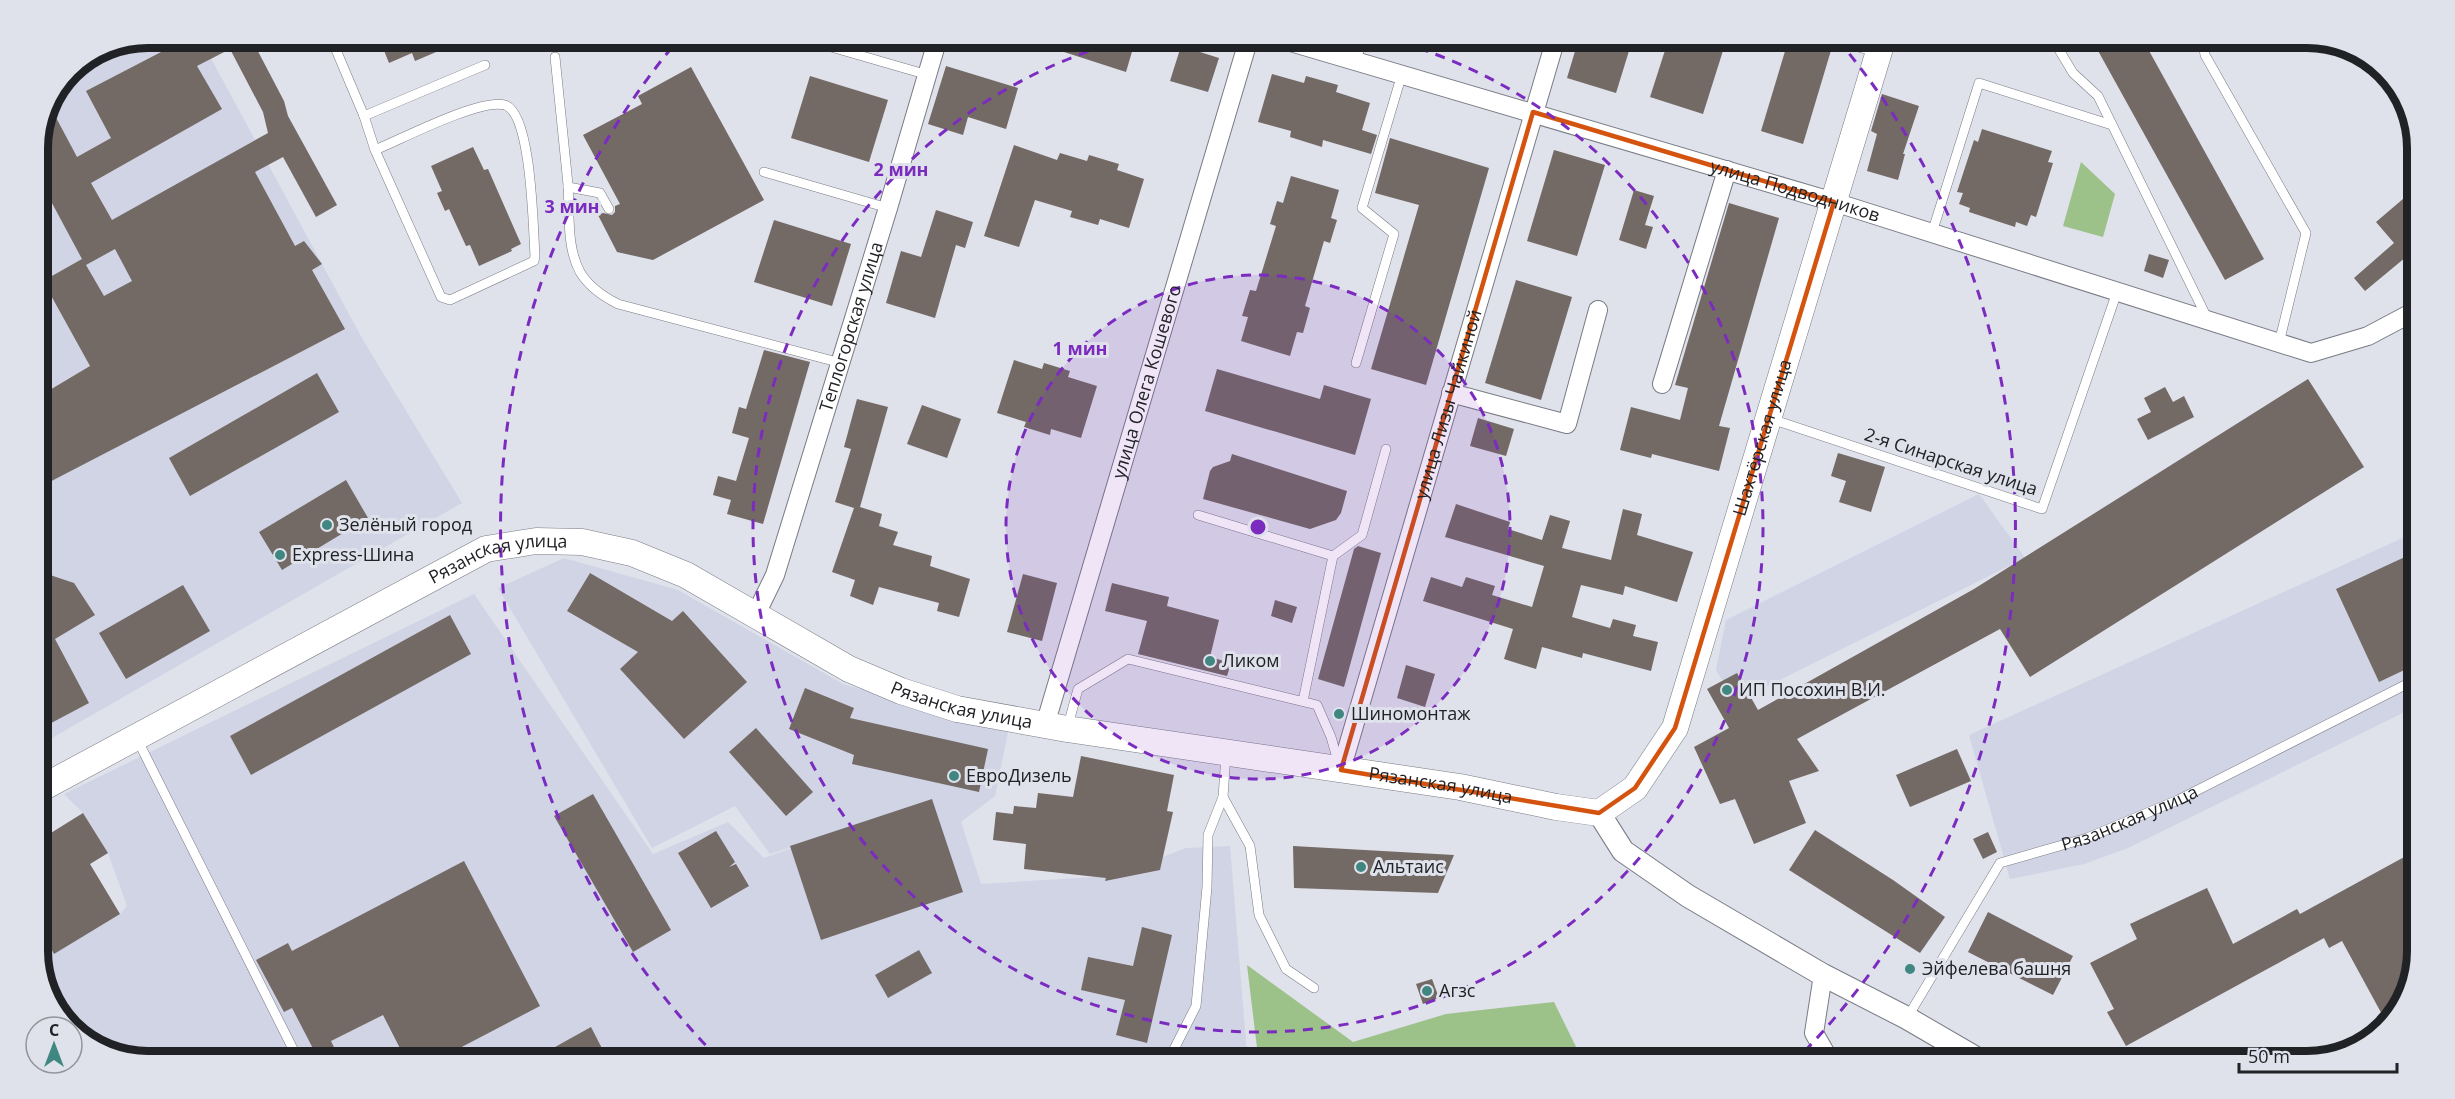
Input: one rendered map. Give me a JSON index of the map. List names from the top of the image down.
{
  "streets": {
    "main road": ["Шахтёрская улица", "Рязанская улица"],
    "street": [
      "улица Подводников",
      "Теплогорская улица",
      "улица Олега Кошевого",
      "улица Лизы Чайкиной"
    ],
    "lane": ["2-я Синарская улица"]
  },
  "crossings": [
    ["улица Подводников", "улица Лизы Чайкиной"],
    ["улица Подводников", "Шахтёрская улица"],
    ["улица Подводников", "2-я Синарская улица"],
    ["Теплогорская улица", "Рязанская улица"],
    ["улица Олега Кошевого", "Рязанская улица"],
    ["улица Лизы Чайкиной", "Рязанская улица"],
    ["Шахтёрская улица", "2-я Синарская улица"],
    ["Шахтёрская улица", "Рязанская улица"]
  ],
  "places": [
    "Зелёный город",
    "Express-Шина",
    "Ликом",
    "ИП Посохин В.И.",
    "Шиномонтаж",
    "ЕвроДизель",
    "Альтаис",
    "Эйфелева башня",
    "Агзс"
  ],
  "scale_bar": "50 m",
  "north": "top",
  "rings": ["2 мин", "3 мин", "1 мин"]
}
